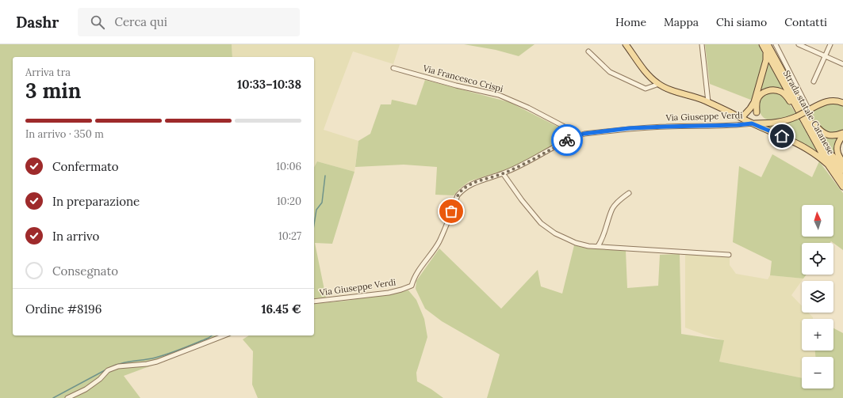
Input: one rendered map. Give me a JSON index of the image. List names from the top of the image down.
{
  "streets": {
    "main road": ["Strada statale Catanese"],
    "street": ["Via Francesco Crispi", "Via Giuseppe Verdi"]
  },
  "crossings": [
    ["Via Francesco Crispi", "Via Giuseppe Verdi"]
  ],
  "north": "top",
  "page": {
    "header": "Dashr",
    "search": "Cerca qui",
    "nav": [
      "Home",
      "Mappa",
      "Chi siamo",
      "Contatti"
    ],
    "heading": ["3 min", "Arriva tra", "10:33–10:38"],
    "panel": ["Ordine #8196", "16.45 €"],
    "bar": "In arrivo · 350 m",
    "list": [
      ["Confermato", "10:06"],
      ["In preparazione", "10:20"],
      ["In arrivo", "10:27"],
      "Consegnato"
    ],
    "map_buttons": ["+", "−"]
  }
}
